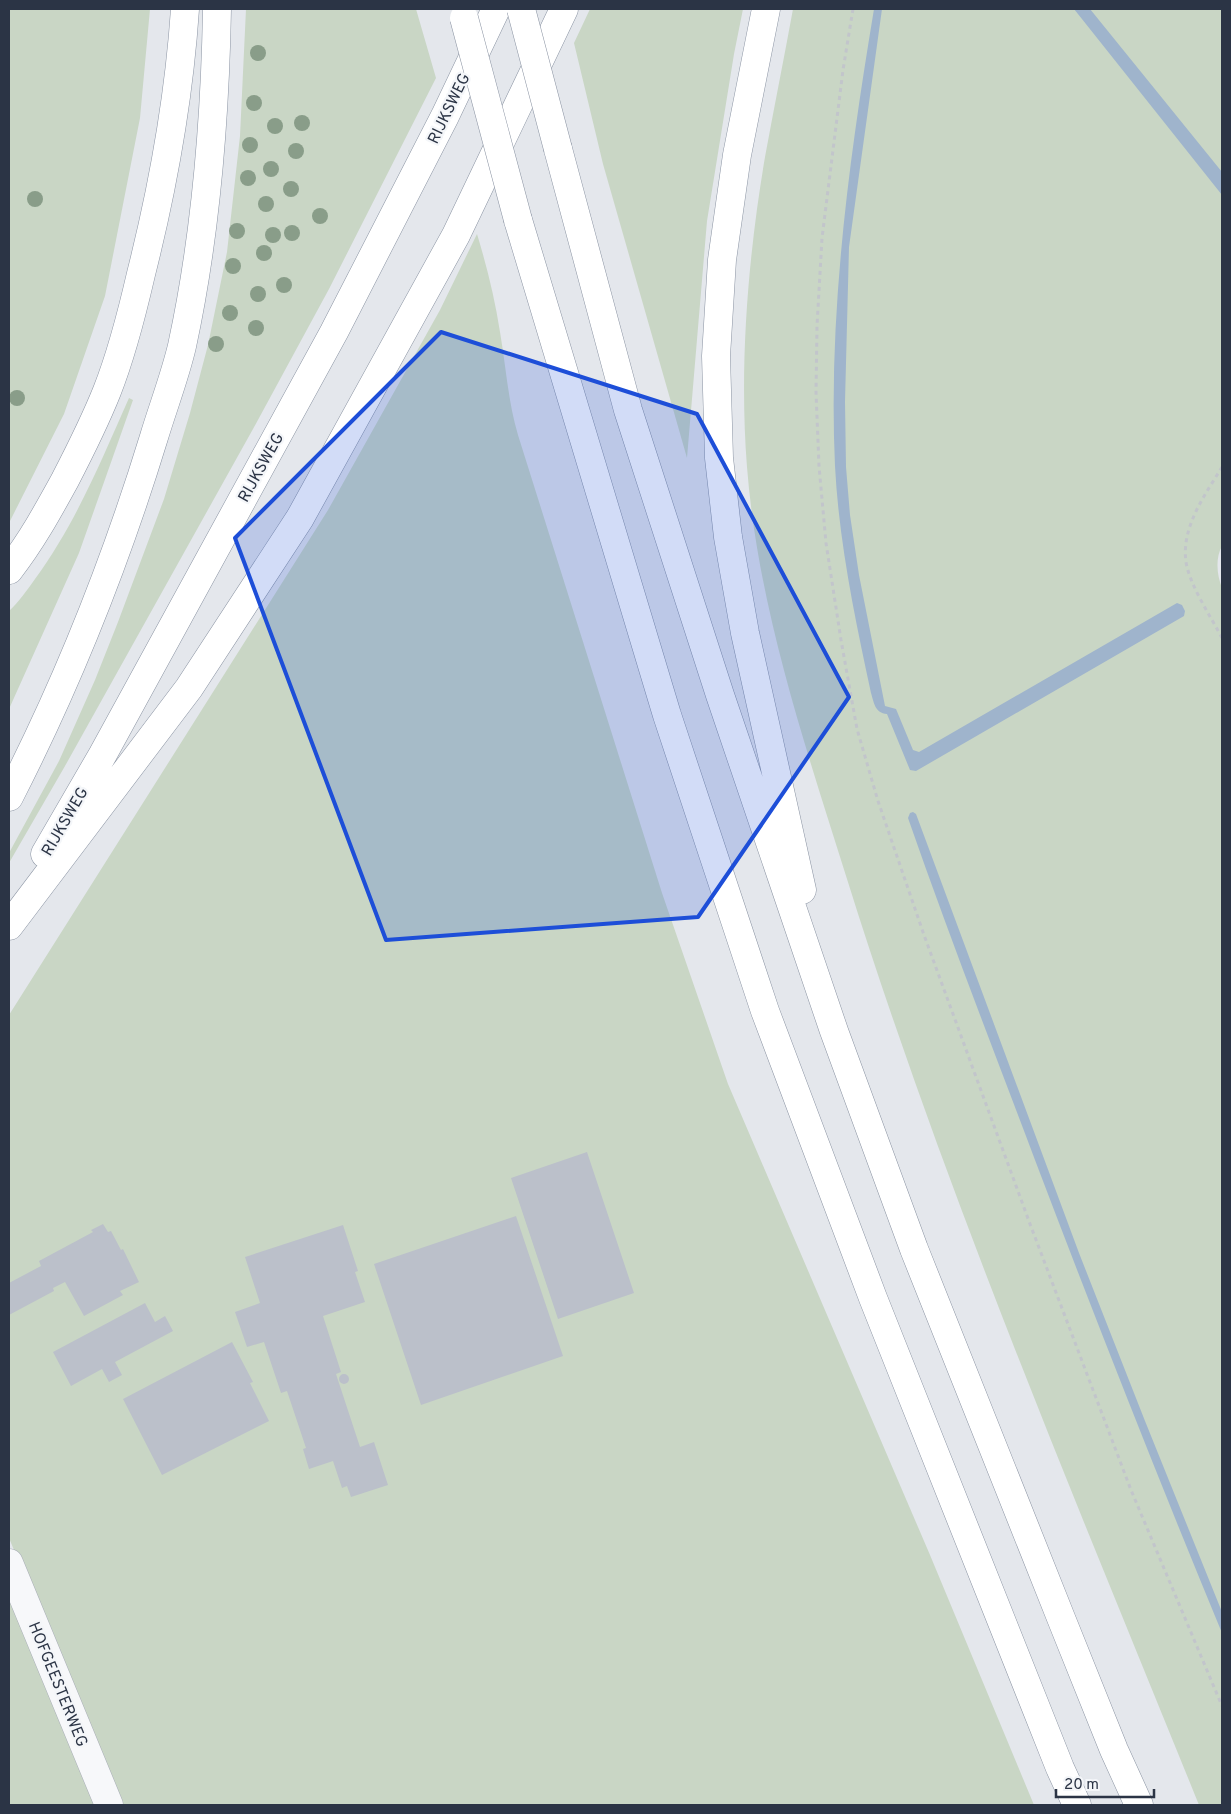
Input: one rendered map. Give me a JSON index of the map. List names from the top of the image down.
{
  "streets": {
    "highway": ["RIJKSWEG"],
    "street": ["HOFGEESTERWEG"]
  },
  "scale_bar": "20 m"
}
